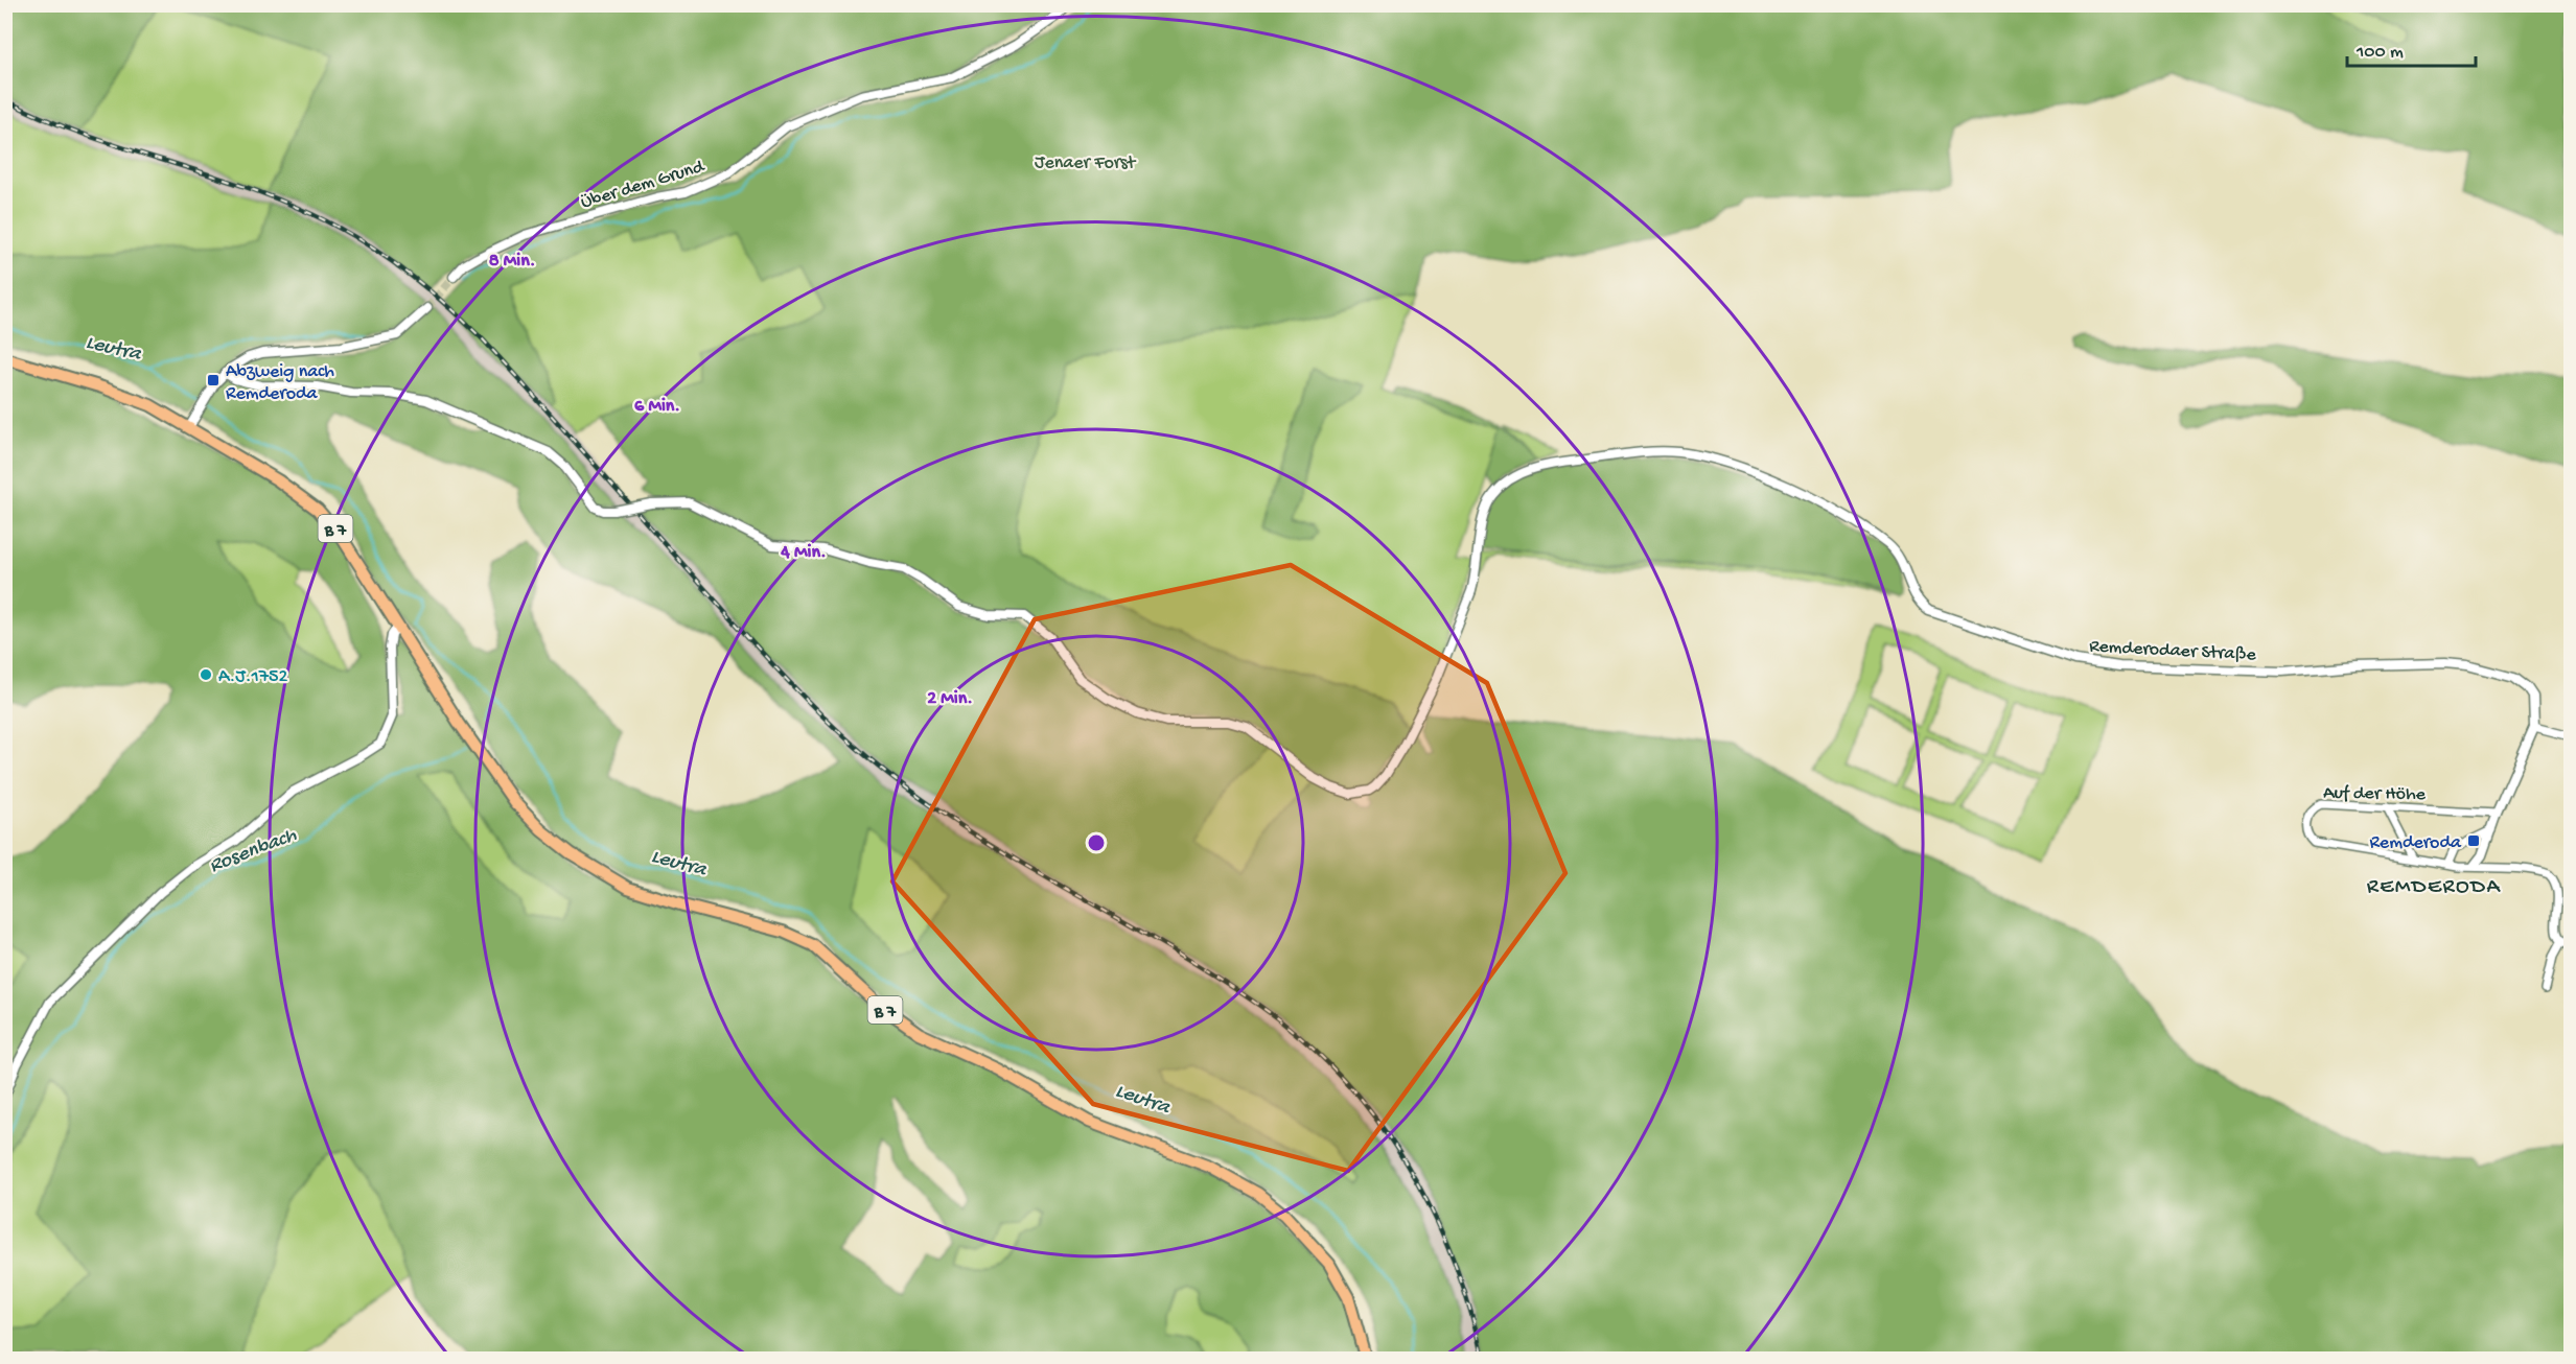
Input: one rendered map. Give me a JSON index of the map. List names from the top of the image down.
{
  "streets": {
    "main road": ["B 7"],
    "street": ["Über dem Grund", "Remderodaer Straße", "Auf der Höhe"]
  },
  "districts": ["REMDERODA"],
  "water": ["Leutra", "Rosenbach"],
  "parks": ["Jenaer Forst"],
  "places": {
    "transit": ["Abzweig nach Remderoda", "Remderoda"],
    "other": ["A.J.1752"]
  },
  "scale_bar": "100 m",
  "rings": [
    "8 Min.",
    "6 Min.",
    "4 Min.",
    "2 Min."
  ]
}
